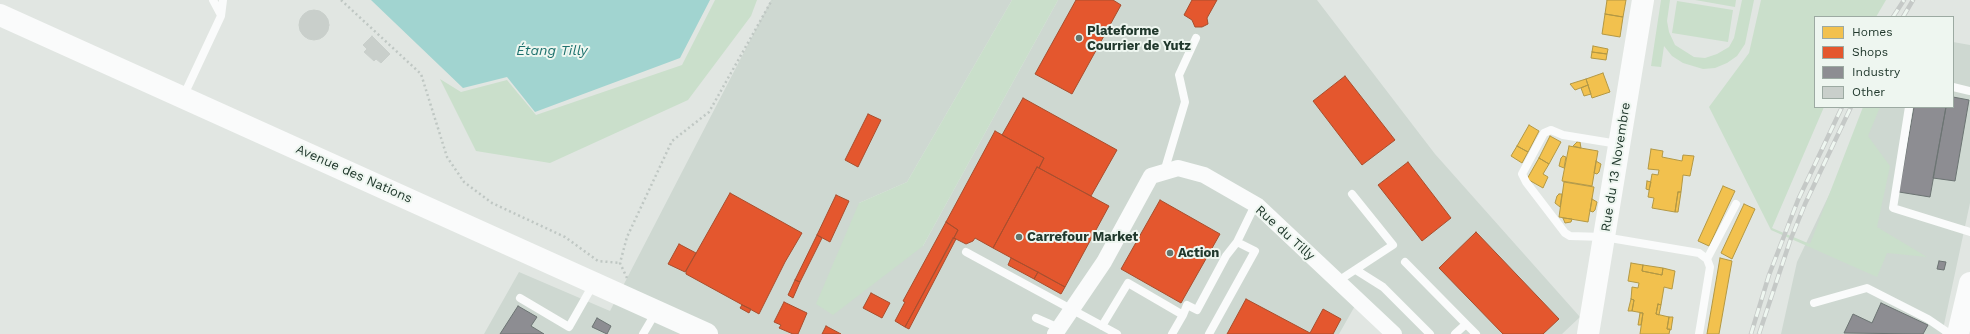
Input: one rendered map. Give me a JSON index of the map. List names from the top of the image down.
{
  "streets": {
    "main road": ["Rue du 13 Novembre", "Avenue des Nations"],
    "street": ["Rue du Tilly"]
  },
  "water": ["Étang Tilly"],
  "places": ["Plateforme Courrier de Yutz", "Carrefour Market", "Action"],
  "legend": [
    "Homes",
    "Shops",
    "Industry",
    "Other"
  ]
}
